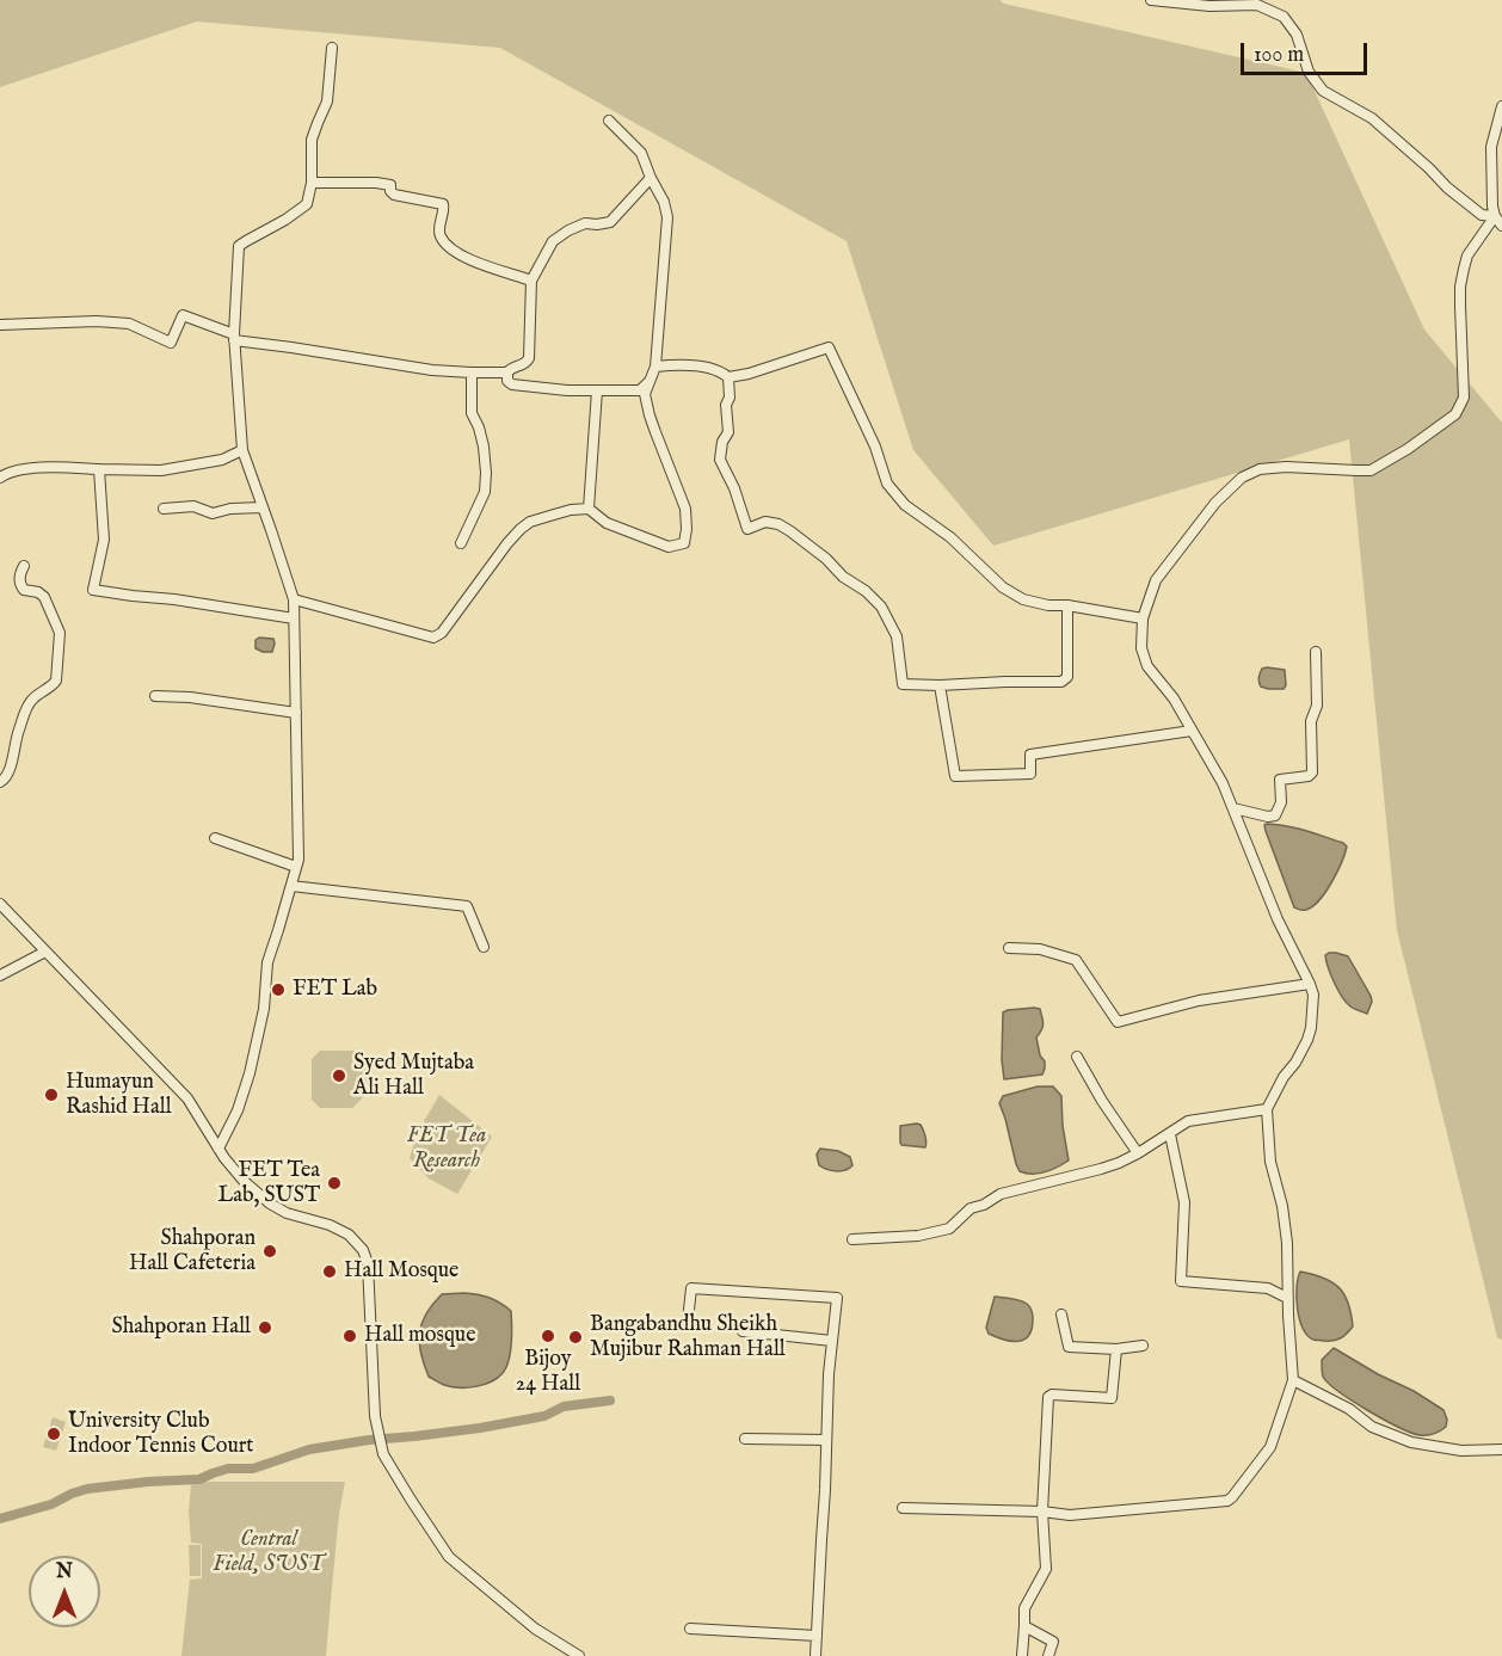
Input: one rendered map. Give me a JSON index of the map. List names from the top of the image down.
{
  "parks": ["FET Tea Research", "Central Field, SUST"],
  "places": [
    "FET Lab",
    "Syed Mujtaba Ali Hall",
    "Humayun Rashid Hall",
    "FET Tea Lab, SUST",
    "Shahporan Hall Cafeteria",
    "Hall Mosque",
    "Shahporan Hall",
    "Hall mosque",
    "Bijoy 24 Hall",
    "Bangabandhu Sheikh Mujibur Rahman Hall",
    "University Club Indoor Tennis Court"
  ],
  "scale_bar": "100 m",
  "north": "top"
}
